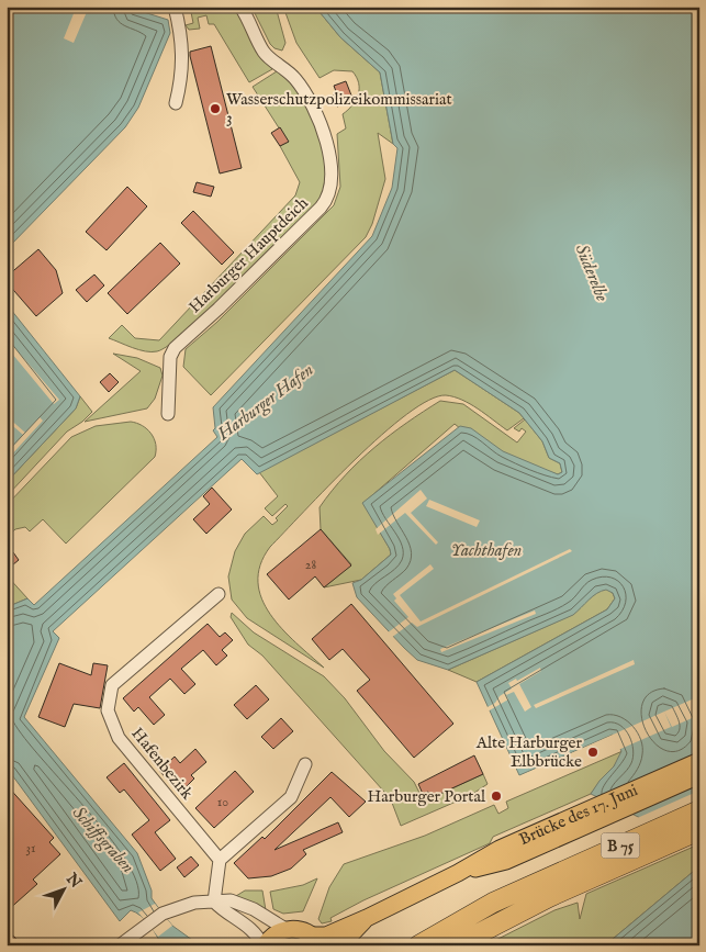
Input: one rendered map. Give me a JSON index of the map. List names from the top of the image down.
{
  "streets": {
    "highway": ["B 75"],
    "main road": ["Brücke des 17. Juni"],
    "street": ["Harburger Hauptdeich", "Hafenbezirk"]
  },
  "water": [
    "Süderelbe",
    "Harburger Hafen",
    "Yachthafen",
    "Schiffsgraben"
  ],
  "places": ["Wasserschutzpolizeikommissariat 3", "Alte Harburger Elbbrücke", "Harburger Portal"],
  "house_numbers": ["28", "10", "31"],
  "north": "top right"
}
